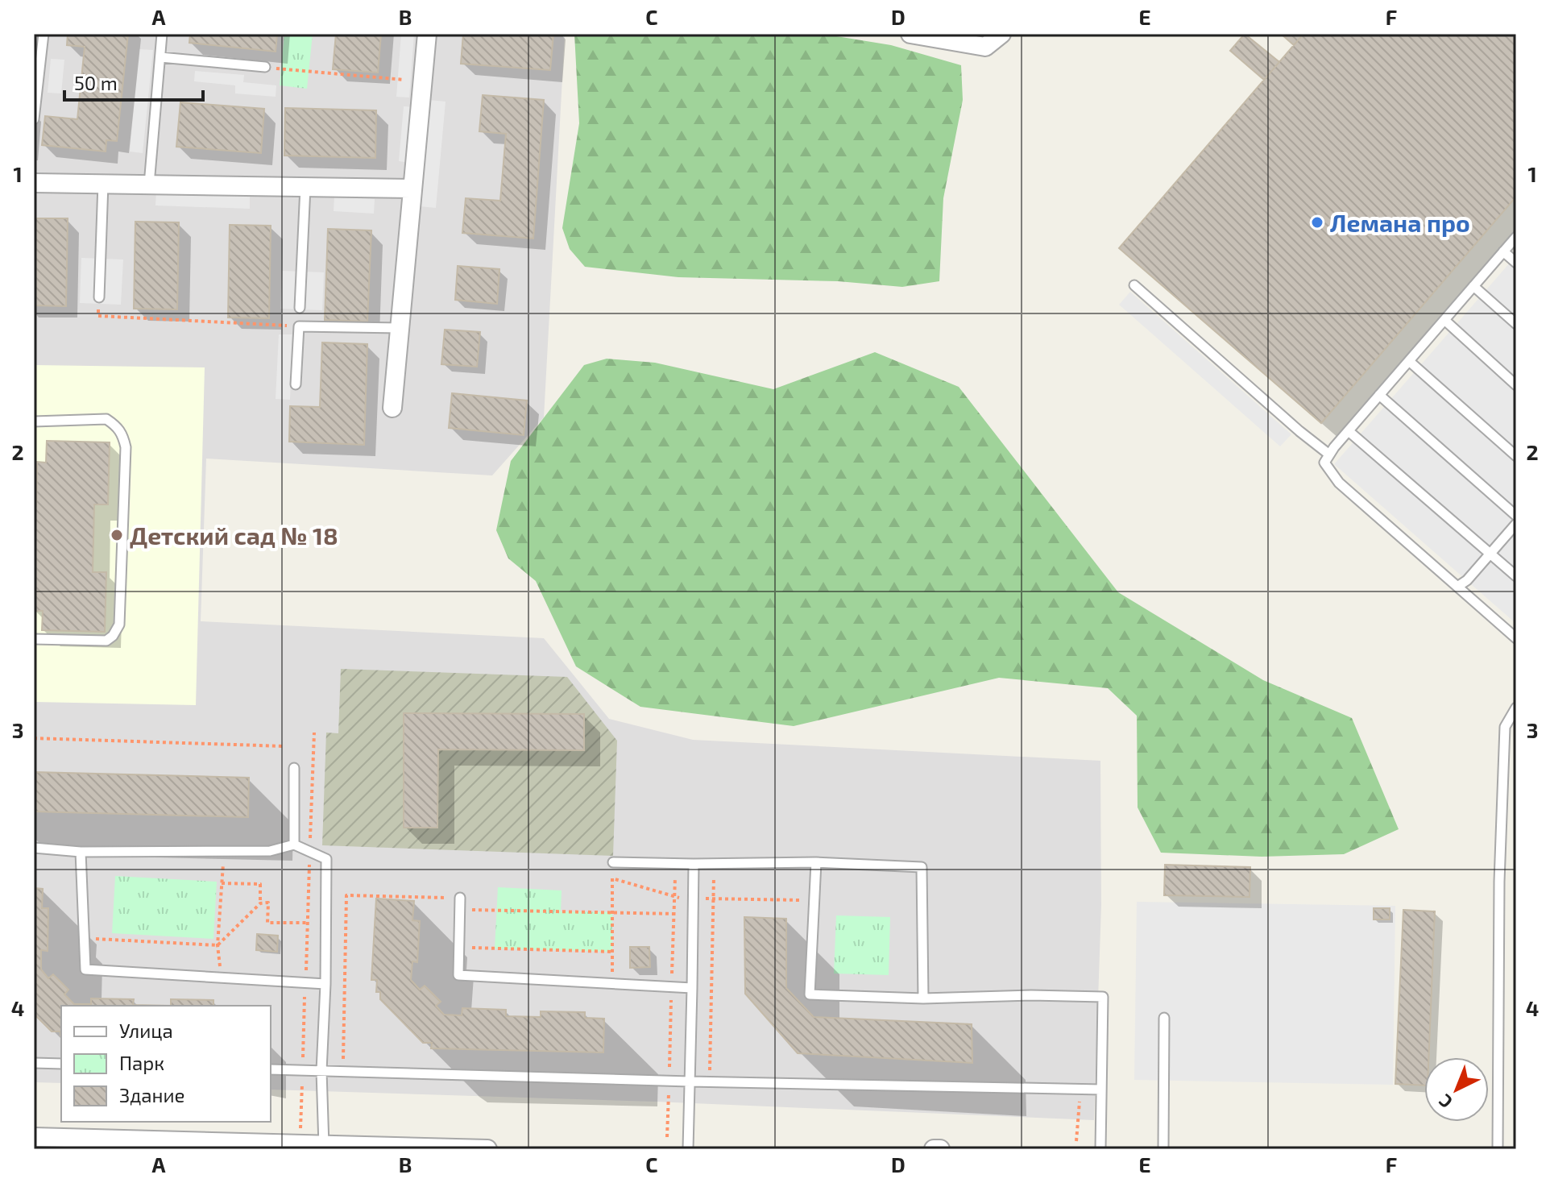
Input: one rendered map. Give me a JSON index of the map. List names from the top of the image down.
{
  "places": ["Лемана про", "Детский сад № 18"],
  "legend": ["Улица", "Парк", "Здание"],
  "scale_bar": "50 m",
  "north": "bottom left",
  "grid": {
    "columns": [
      "A",
      "B",
      "C",
      "D",
      "E",
      "F"
    ],
    "rows": [
      "1",
      "2",
      "3",
      "4"
    ]
  }
}
